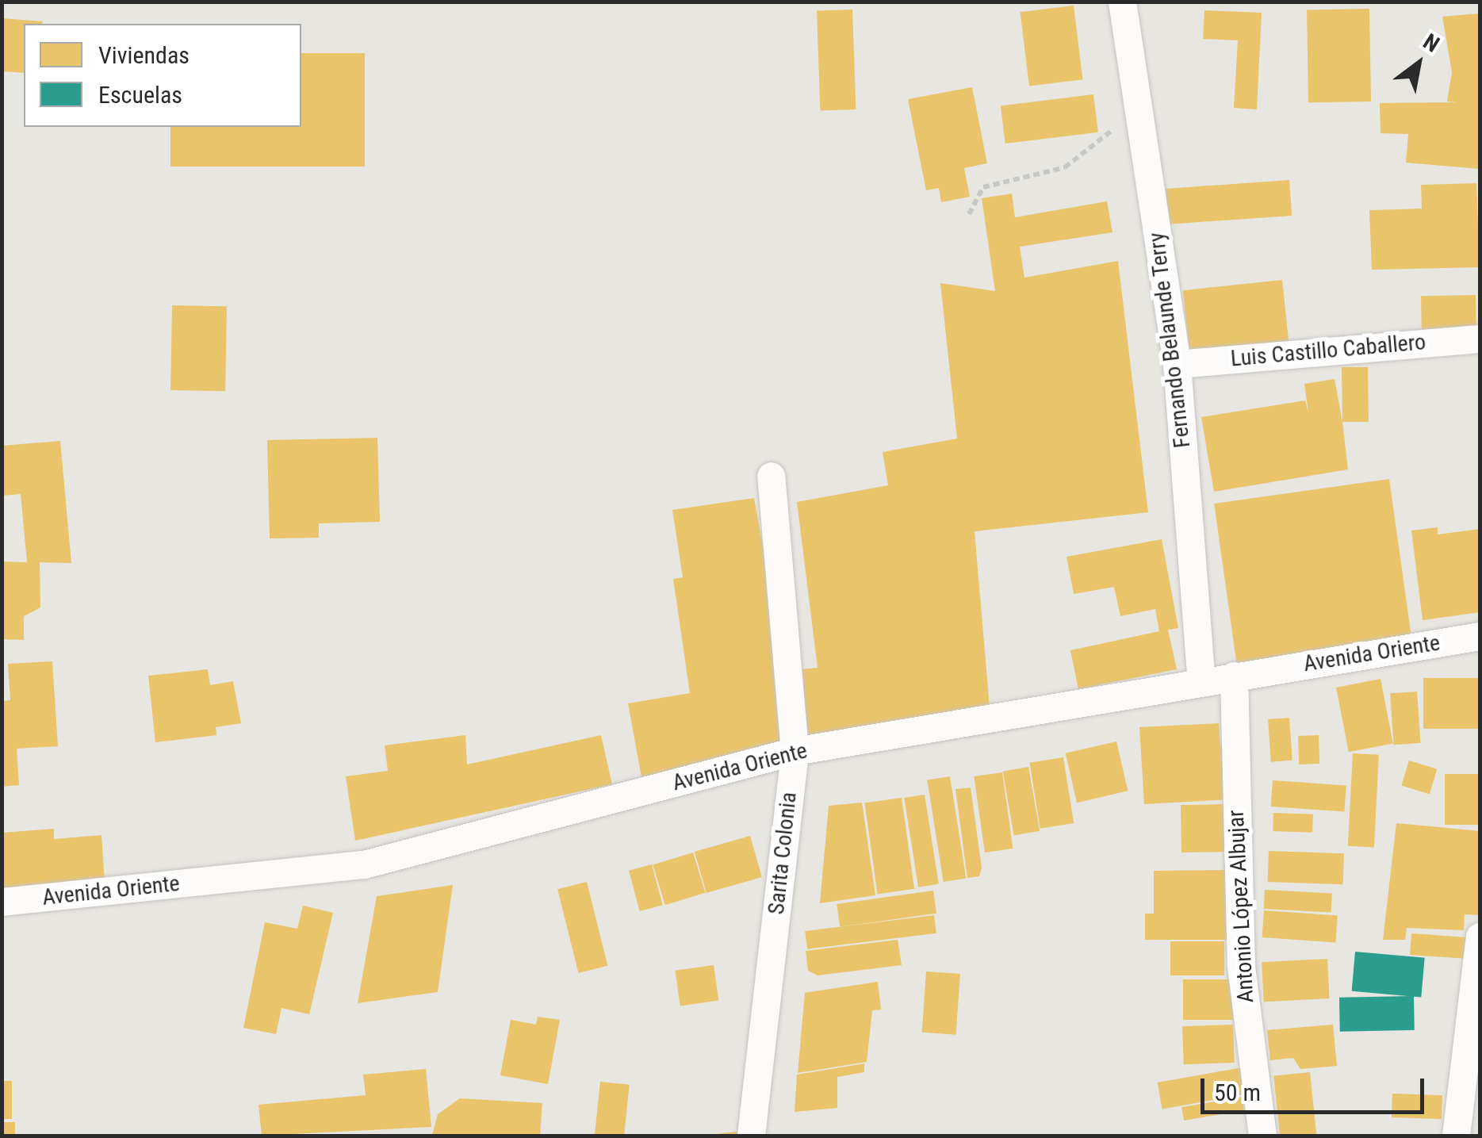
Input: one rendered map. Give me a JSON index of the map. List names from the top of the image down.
{
  "streets": {
    "street": [
      "Fernando Belaunde Terry",
      "Luis Castillo Caballero",
      "Avenida Oriente",
      "Sarita Colonia",
      "Antonio López Albujar"
    ]
  },
  "crossings": [
    ["Fernando Belaunde Terry", "Luis Castillo Caballero"],
    ["Fernando Belaunde Terry", "Avenida Oriente"],
    ["Avenida Oriente", "Sarita Colonia"],
    ["Avenida Oriente", "Antonio López Albujar"]
  ],
  "legend": ["Viviendas", "Escuelas"],
  "scale_bar": "50 m",
  "north": "top right"
}
